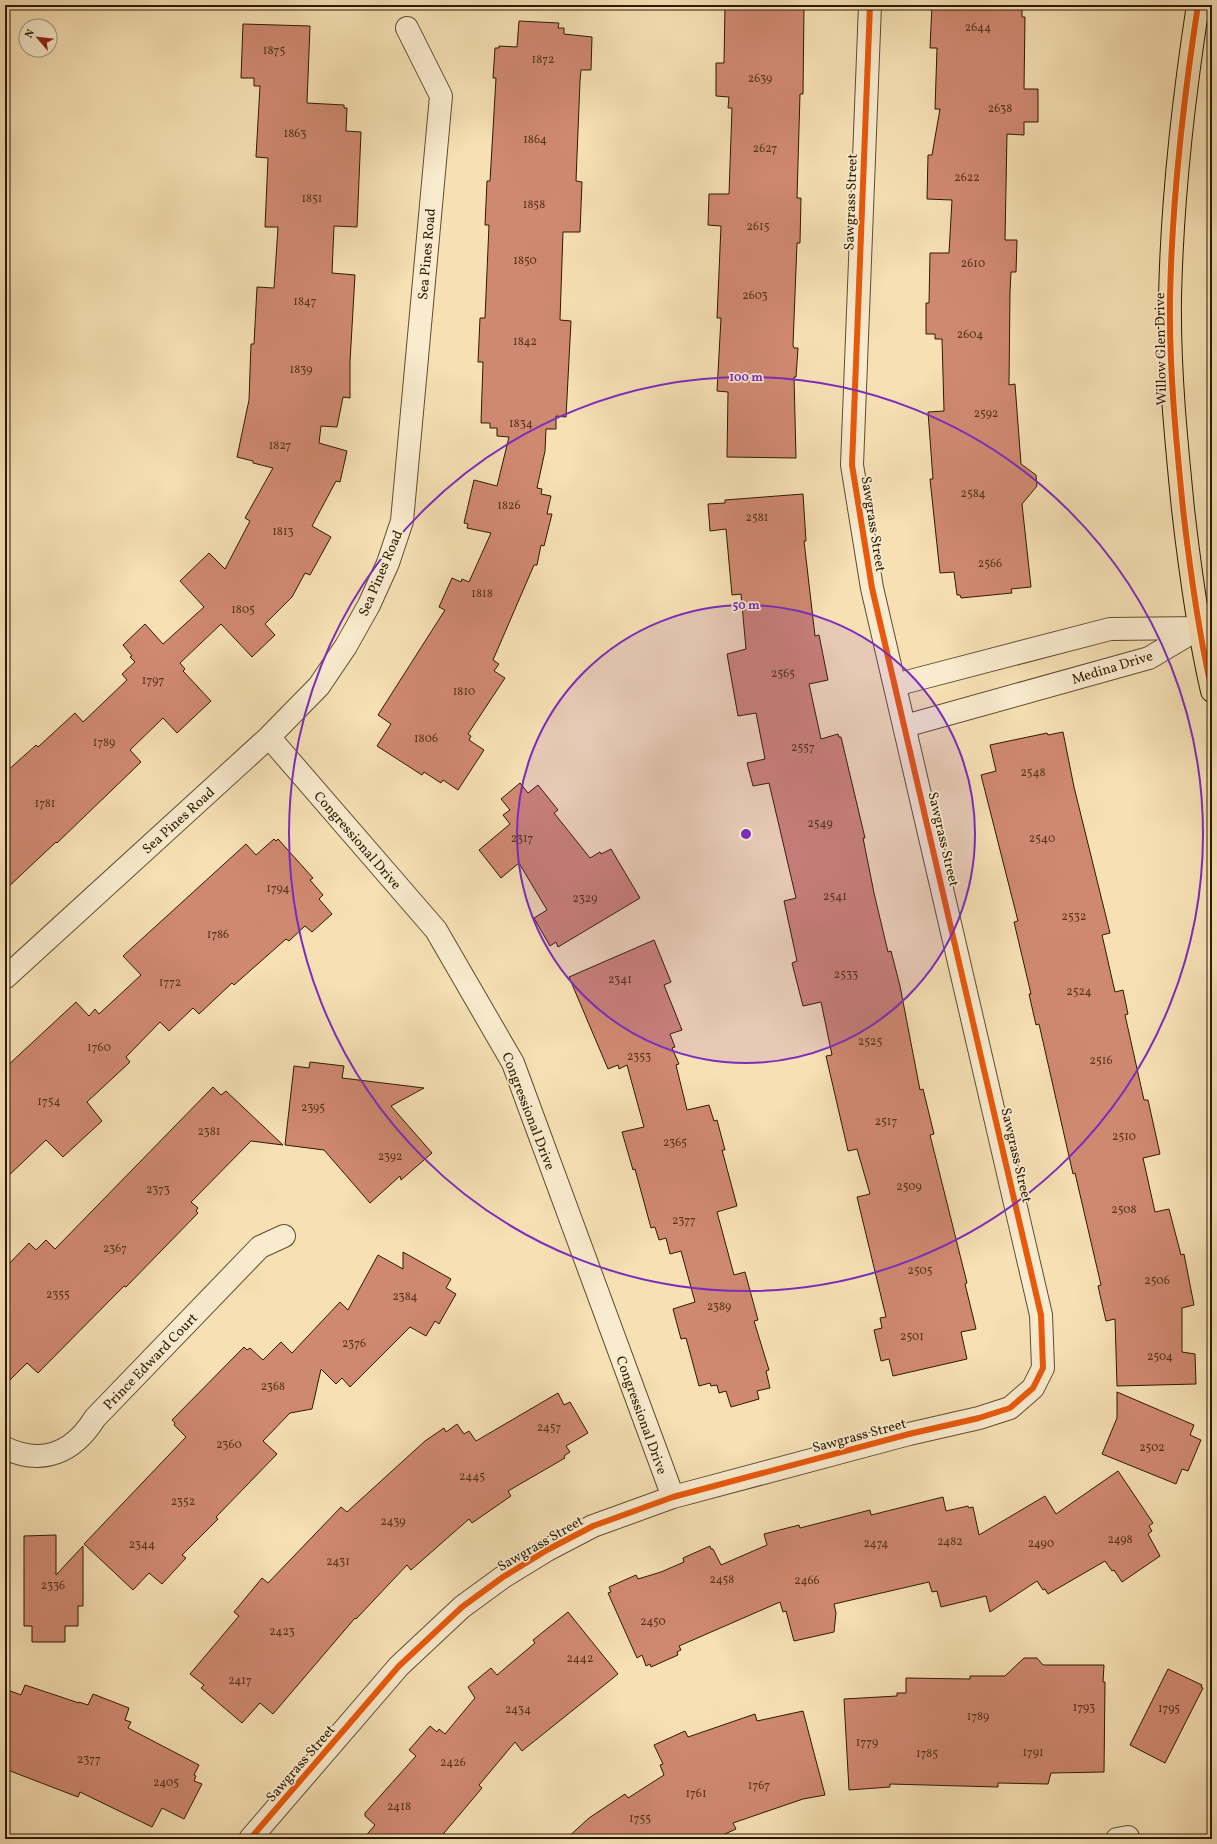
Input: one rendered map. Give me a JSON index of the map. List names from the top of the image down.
{
  "streets": {
    "main road": ["Willow Glen Drive"],
    "street": [
      "Sawgrass Street",
      "Sea Pines Road",
      "Medina Drive",
      "Congressional Drive",
      "Prince Edward Court"
    ]
  },
  "crossings": [
    ["Sawgrass Street", "Medina Drive"],
    ["Sawgrass Street", "Congressional Drive"],
    ["Sea Pines Road", "Congressional Drive"],
    ["Willow Glen Drive", "Medina Drive"]
  ],
  "house_numbers": [
    "2644",
    "1875",
    "1872",
    "2639",
    "2638",
    "1863",
    "1864",
    "2627",
    "2622",
    "1851",
    "1858",
    "2615",
    "1850",
    "2610",
    "2603",
    "1847",
    "2604",
    "1842",
    "1839",
    "2592",
    "1834",
    "1827",
    "2584",
    "1826",
    "2581",
    "1813",
    "2566",
    "1818",
    "1805",
    "2565",
    "1797",
    "1810",
    "1806",
    "1789",
    "2557",
    "2548",
    "1781",
    "2549",
    "2317",
    "2540",
    "1794",
    "2541",
    "2329",
    "2532",
    "1786",
    "2533",
    "2341",
    "1772",
    "2524",
    "2525",
    "1760",
    "2353",
    "2516",
    "1754",
    "2395",
    "2517",
    "2381",
    "2510",
    "2365",
    "2392",
    "2509",
    "2373",
    "2508",
    "2377",
    "2367",
    "2505",
    "2506",
    "2355",
    "2384",
    "2389",
    "2501",
    "2376",
    "2504",
    "2368",
    "2457",
    "2360",
    "2502",
    "2445",
    "2352",
    "2439",
    "2498",
    "2482",
    "2474",
    "2490",
    "2344",
    "2431",
    "2458",
    "2466",
    "2336",
    "2450",
    "2423",
    "2442",
    "2417",
    "1793",
    "1795",
    "2434",
    "1789",
    "1779",
    "1791",
    "1785",
    "2377",
    "2426",
    "2405",
    "1767",
    "1761",
    "2418",
    "1755"
  ],
  "north": "top left",
  "rings": ["100 m", "50 m"]
}
